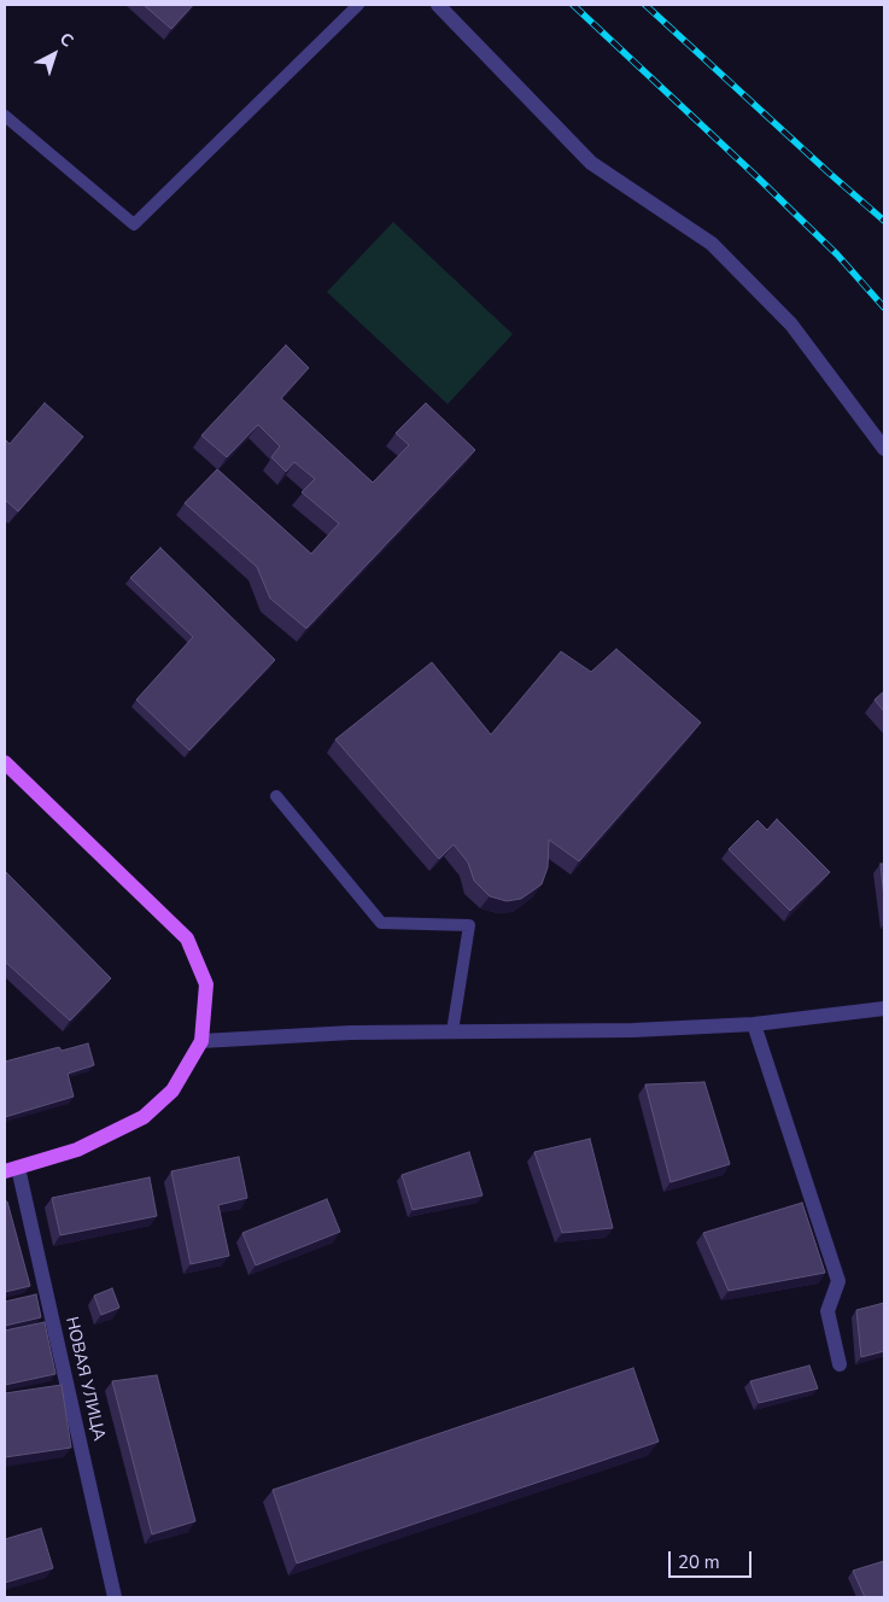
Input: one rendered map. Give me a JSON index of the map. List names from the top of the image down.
{
  "streets": {
    "street": ["НОВАЯ УЛИЦА"]
  },
  "scale_bar": "20 m",
  "north": "top right"
}
